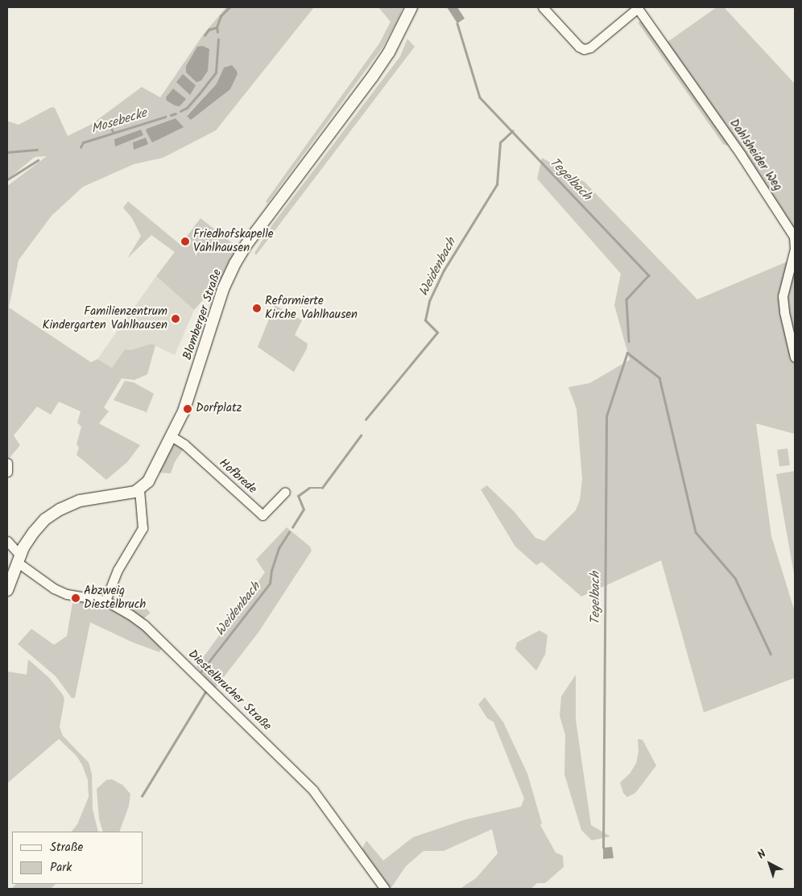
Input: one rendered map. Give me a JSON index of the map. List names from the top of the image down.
{
  "streets": {
    "main road": ["Blomberger Straße"],
    "street": ["Dahlsheider Weg", "Hofbrede", "Diestelbrucher Straße"]
  },
  "crossings": [
    ["Blomberger Straße", "Hofbrede"]
  ],
  "water": ["Mosebecke", "Tegelbach", "Weidenbach"],
  "places": [
    "Friedhofskapelle Vahlhausen",
    "Reformierte Kirche Vahlhausen",
    "Familienzentrum Kindergarten Vahlhausen",
    "Dorfplatz",
    "Abzweig Diestelbruch"
  ],
  "legend": ["Straße", "Park"],
  "north": "top left"
}
